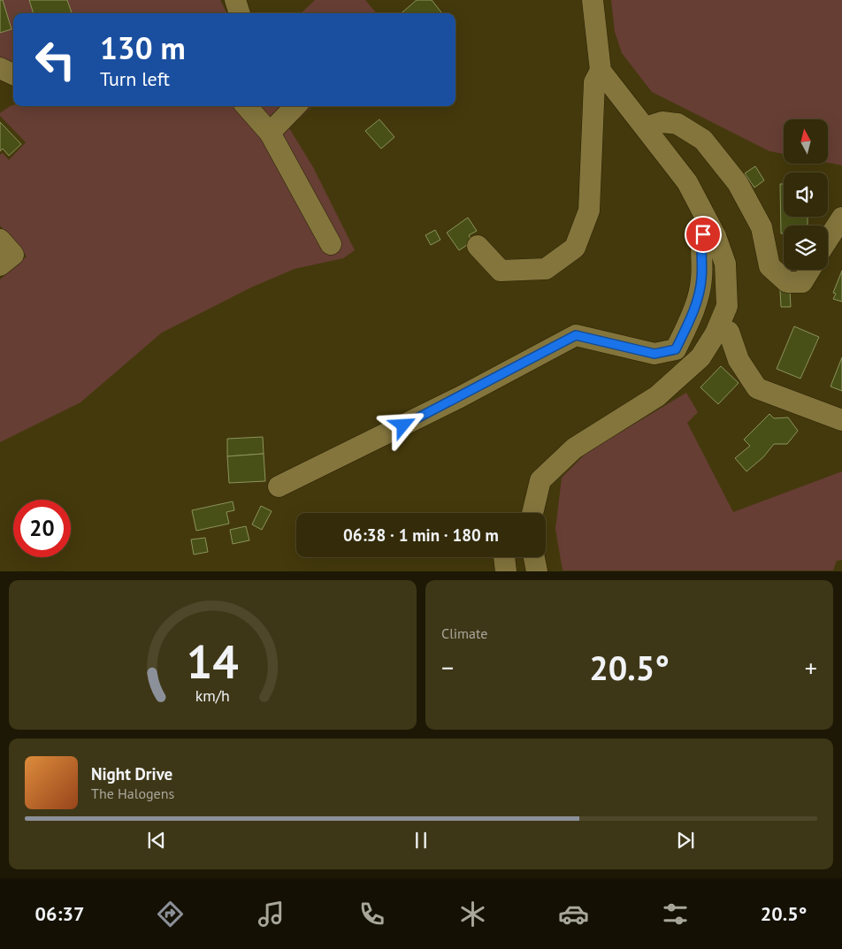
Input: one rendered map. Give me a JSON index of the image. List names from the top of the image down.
{
  "north": "top",
  "page": {
    "turn": ["130 m", "Turn left"],
    "limit": "20",
    "trip": "06:38 · 1 min · 180 m",
    "tile": "Climate",
    "heat": ["−", "20.5°", "+"],
    "song": ["Night Drive", "The Halogens"],
    "tabs": ["06:37", "20.5°"],
    "gauge": ["14", "km/h"]
  }
}
